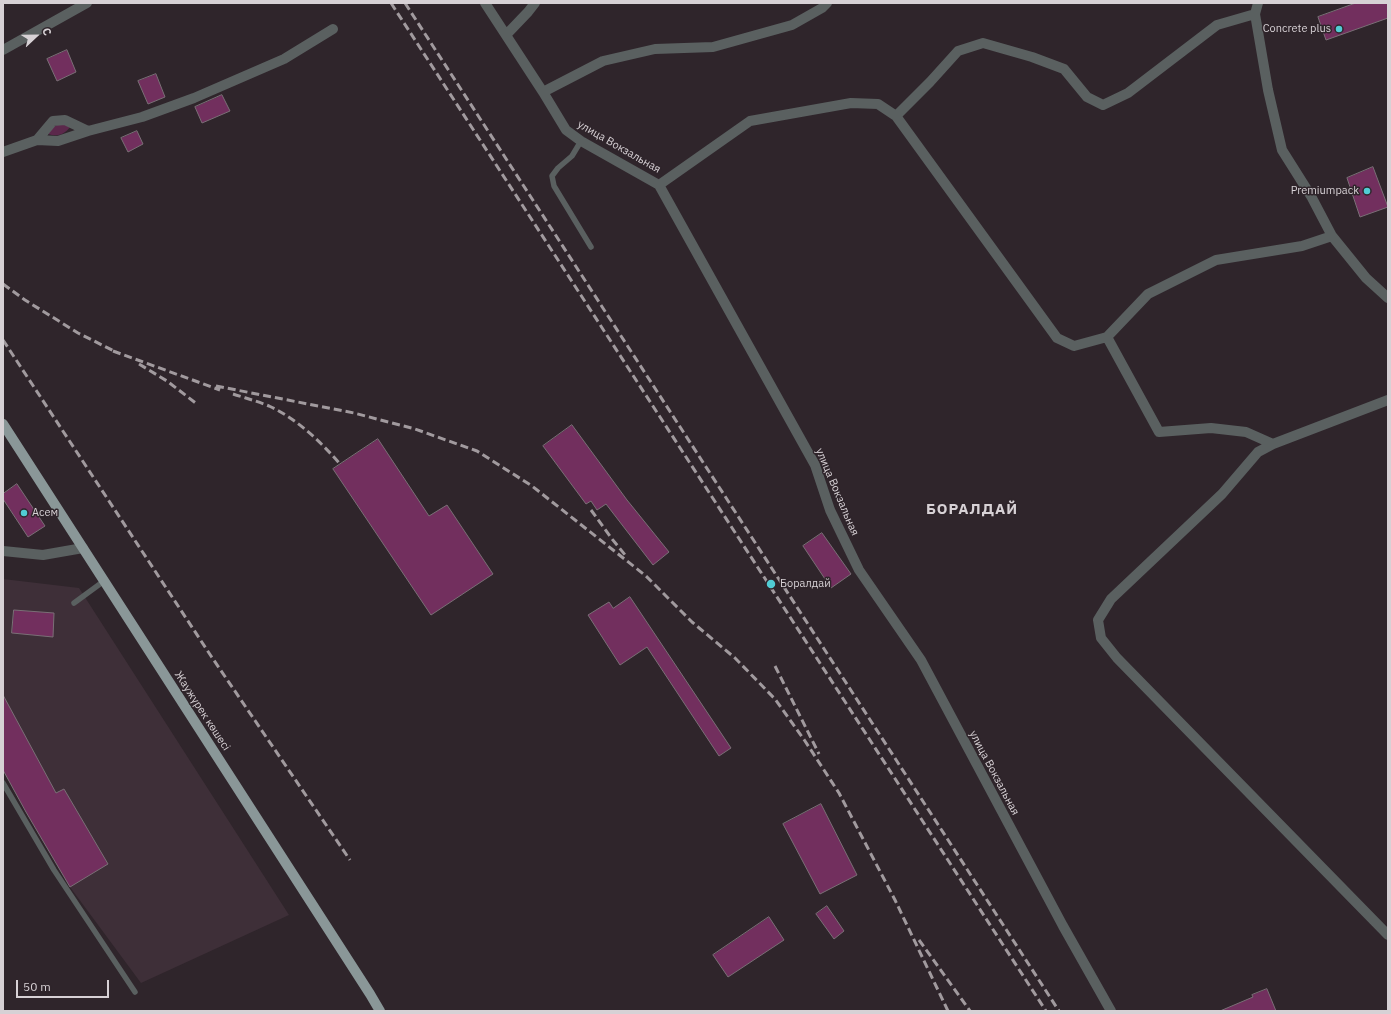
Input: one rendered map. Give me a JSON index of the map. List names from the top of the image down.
{
  "streets": {
    "main road": ["Жаужүрек көшесі"],
    "street": ["улица Вокзальная"]
  },
  "districts": ["БОРАЛДАЙ"],
  "places": [
    "Concrete plus",
    "Premiumpack",
    "Асем",
    "Боралдай"
  ],
  "scale_bar": "50 m",
  "north": "right"
}
